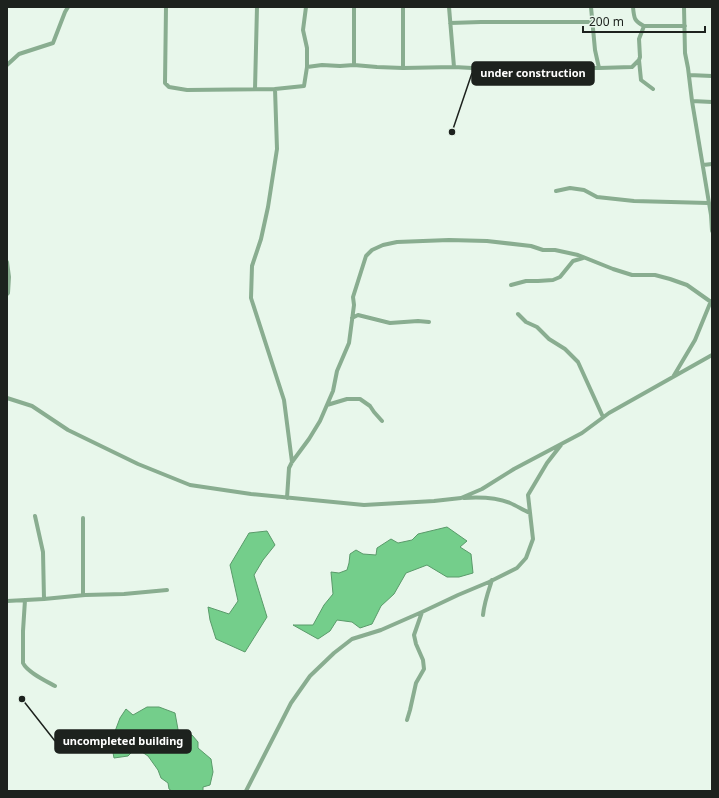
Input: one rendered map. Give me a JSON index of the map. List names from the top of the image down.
{
  "places": ["under construction", "uncompleted building"],
  "scale_bar": "200 m"
}
